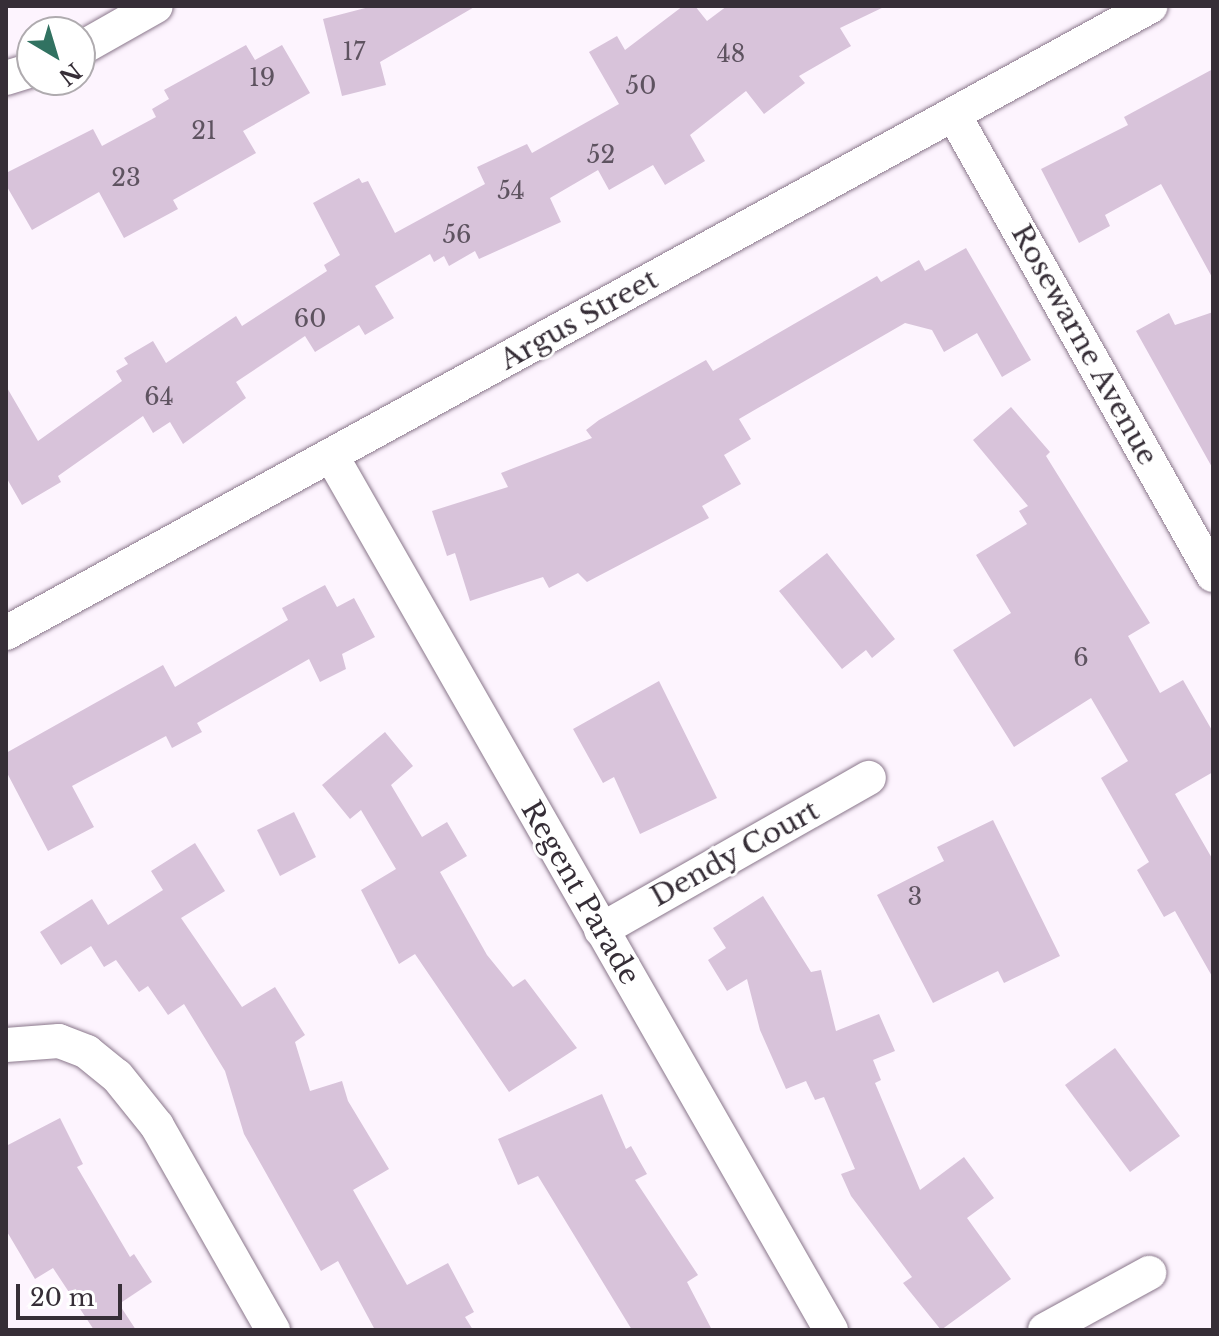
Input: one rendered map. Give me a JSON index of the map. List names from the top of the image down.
{
  "streets": {
    "street": [
      "Argus Street",
      "Rosewarne Avenue",
      "Dendy Court",
      "Regent Parade"
    ]
  },
  "crossings": [
    ["Argus Street", "Rosewarne Avenue"],
    ["Argus Street", "Regent Parade"],
    ["Dendy Court", "Regent Parade"]
  ],
  "house_numbers": [
    "17",
    "48",
    "19",
    "50",
    "21",
    "52",
    "23",
    "54",
    "56",
    "60",
    "64",
    "6",
    "3"
  ],
  "scale_bar": "20 m",
  "north": "bottom right"
}
